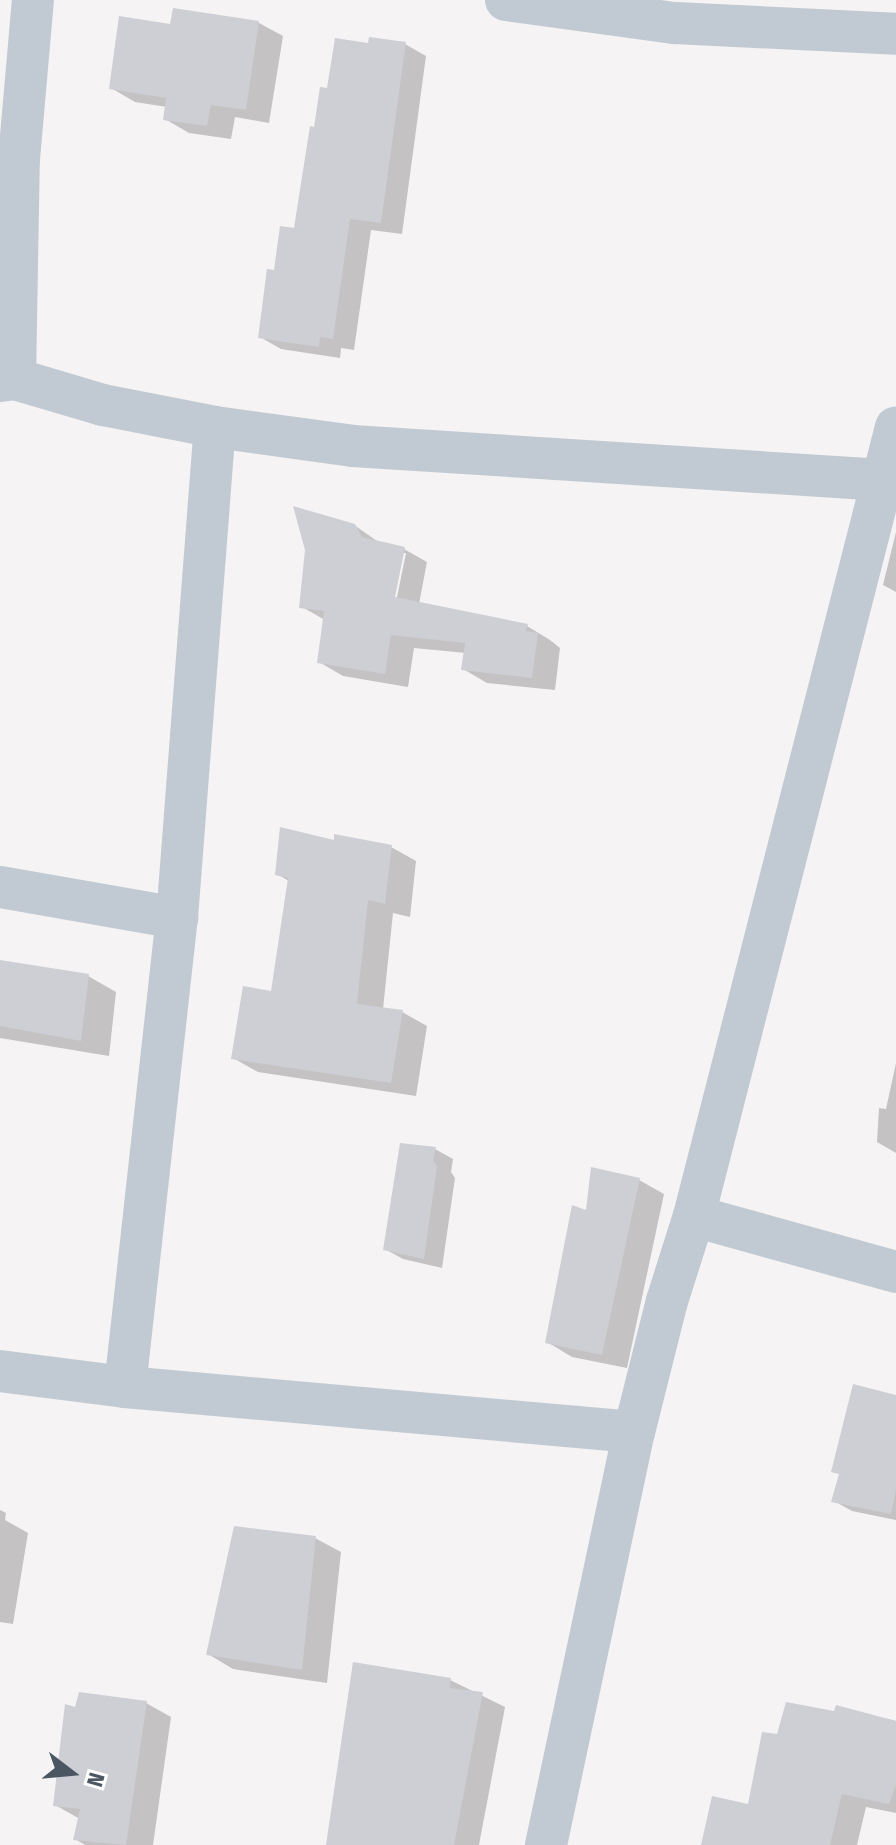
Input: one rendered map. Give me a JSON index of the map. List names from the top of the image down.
{
  "north": "right"
}
